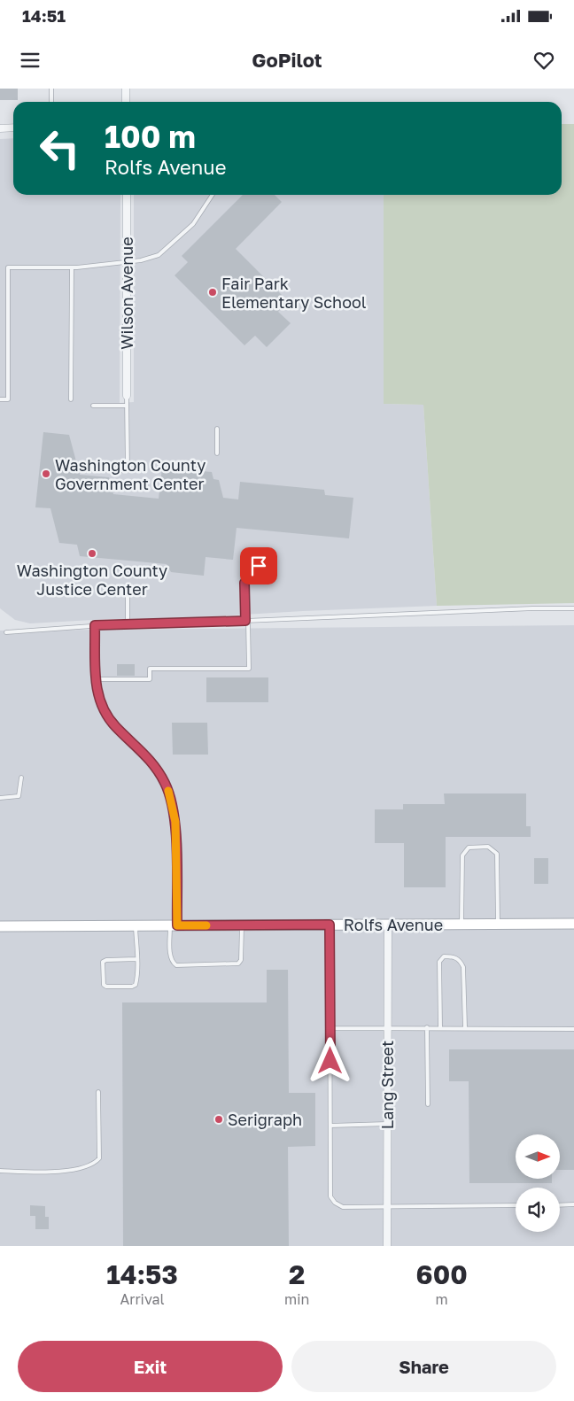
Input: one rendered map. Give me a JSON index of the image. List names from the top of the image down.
{
  "streets": {
    "street": ["Wilson Avenue", "Rolfs Avenue", "Lang Street"]
  },
  "crossings": [
    ["Rolfs Avenue", "Lang Street"]
  ],
  "places": [
    "Fair Park Elementary School",
    "Washington County Government Center",
    "Washington County Justice Center",
    "Serigraph"
  ],
  "north": "right",
  "page": {
    "status": "14:51",
    "header": "GoPilot",
    "turn": ["100 m", "Rolfs Avenue"],
    "eta": [
      "14:53",
      "Arrival",
      "2",
      "min",
      "600",
      "m"
    ],
    "buttons": ["Exit", "Share"]
  }
}
